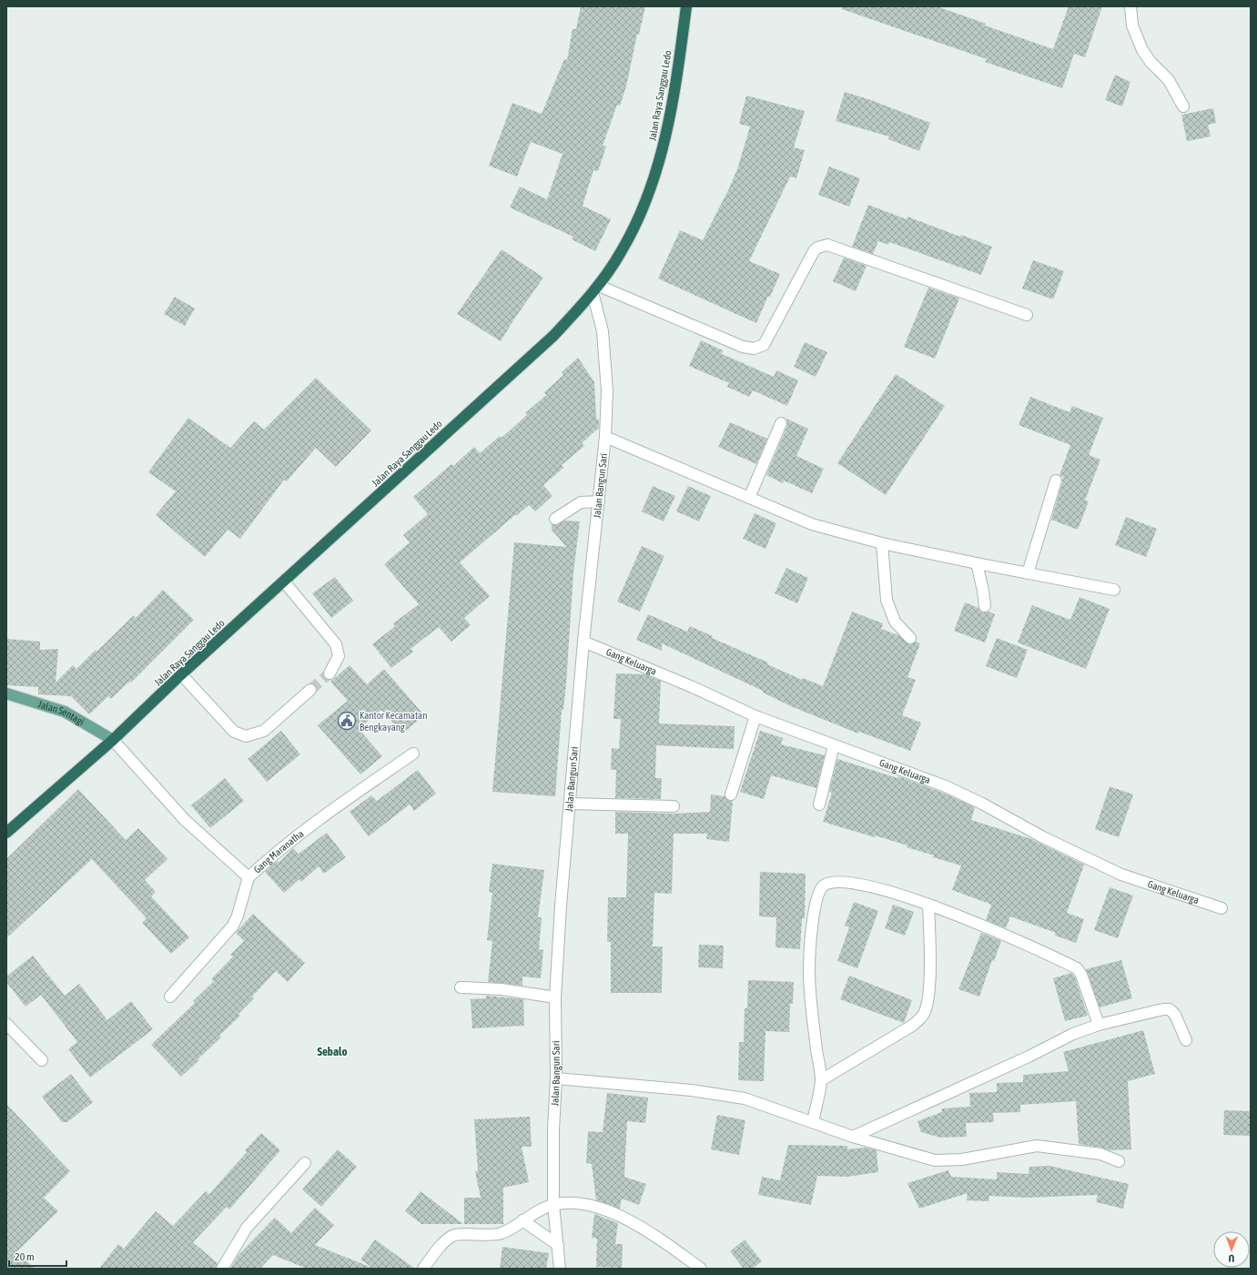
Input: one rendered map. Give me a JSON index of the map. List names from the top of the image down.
{
  "streets": {
    "highway": ["Jalan Raya Sanggau Ledo"],
    "main road": ["Jalan Sentagi"],
    "street": ["Jalan Bangun Sari", "Gang Keluarga", "Gang Maranatha"]
  },
  "crossings": [
    ["Jalan Raya Sanggau Ledo", "Jalan Bangun Sari"],
    ["Jalan Raya Sanggau Ledo", "Jalan Sentagi"],
    ["Jalan Raya Sanggau Ledo", "Gang Maranatha"],
    ["Jalan Bangun Sari", "Gang Keluarga"],
    ["Jalan Sentagi", "Gang Maranatha"]
  ],
  "districts": ["Sebalo"],
  "places": {
    "public building": ["Kantor Kecamatan Bengkayang"]
  },
  "scale_bar": "20 m",
  "north": "bottom"
}
